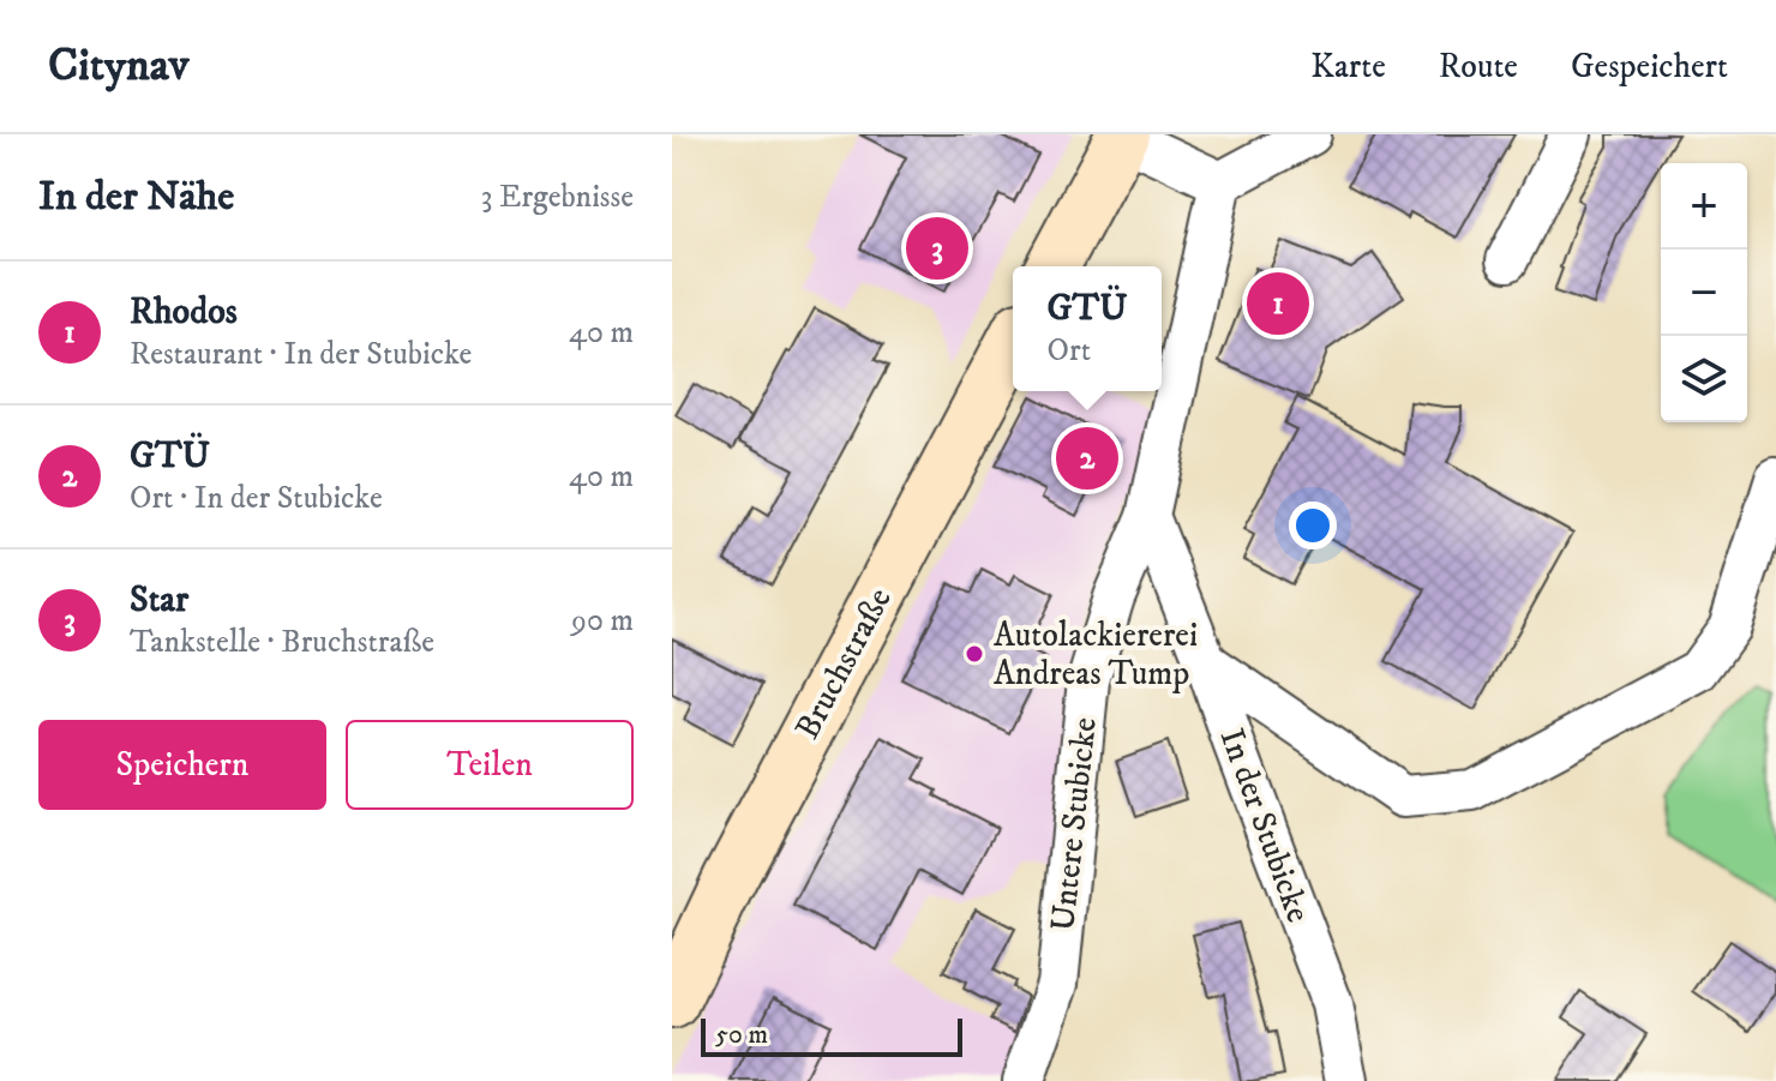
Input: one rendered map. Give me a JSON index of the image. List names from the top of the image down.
{
  "streets": {
    "main road": ["Bruchstraße"],
    "street": ["Untere Stubicke", "In der Stubicke"]
  },
  "crossings": [
    ["Untere Stubicke", "In der Stubicke"]
  ],
  "places": ["Autolackiererei Andreas Tump"],
  "scale_bar": "50 m",
  "page": {
    "header": "Citynav",
    "nav": ["Karte", "Route", "Gespeichert"],
    "heading": ["In der Nähe", "3 Ergebnisse"],
    "map_buttons": ["+", "−"],
    "pins": ["3", "1", "2"],
    "list": [
      {
        "mark": "1",
        "name": "Rhodos",
        "note": "Restaurant · In der Stubicke",
        "value": "40 m"
      },
      {
        "mark": "2",
        "name": "GTÜ",
        "note": "Ort · In der Stubicke",
        "value": "40 m"
      },
      {
        "mark": "3",
        "name": "Star",
        "note": "Tankstelle · Bruchstraße",
        "value": "90 m"
      }
    ],
    "popup": ["GTÜ", "Ort"],
    "buttons": ["Speichern", "Teilen"],
    "scale": "50 m"
  }
}
